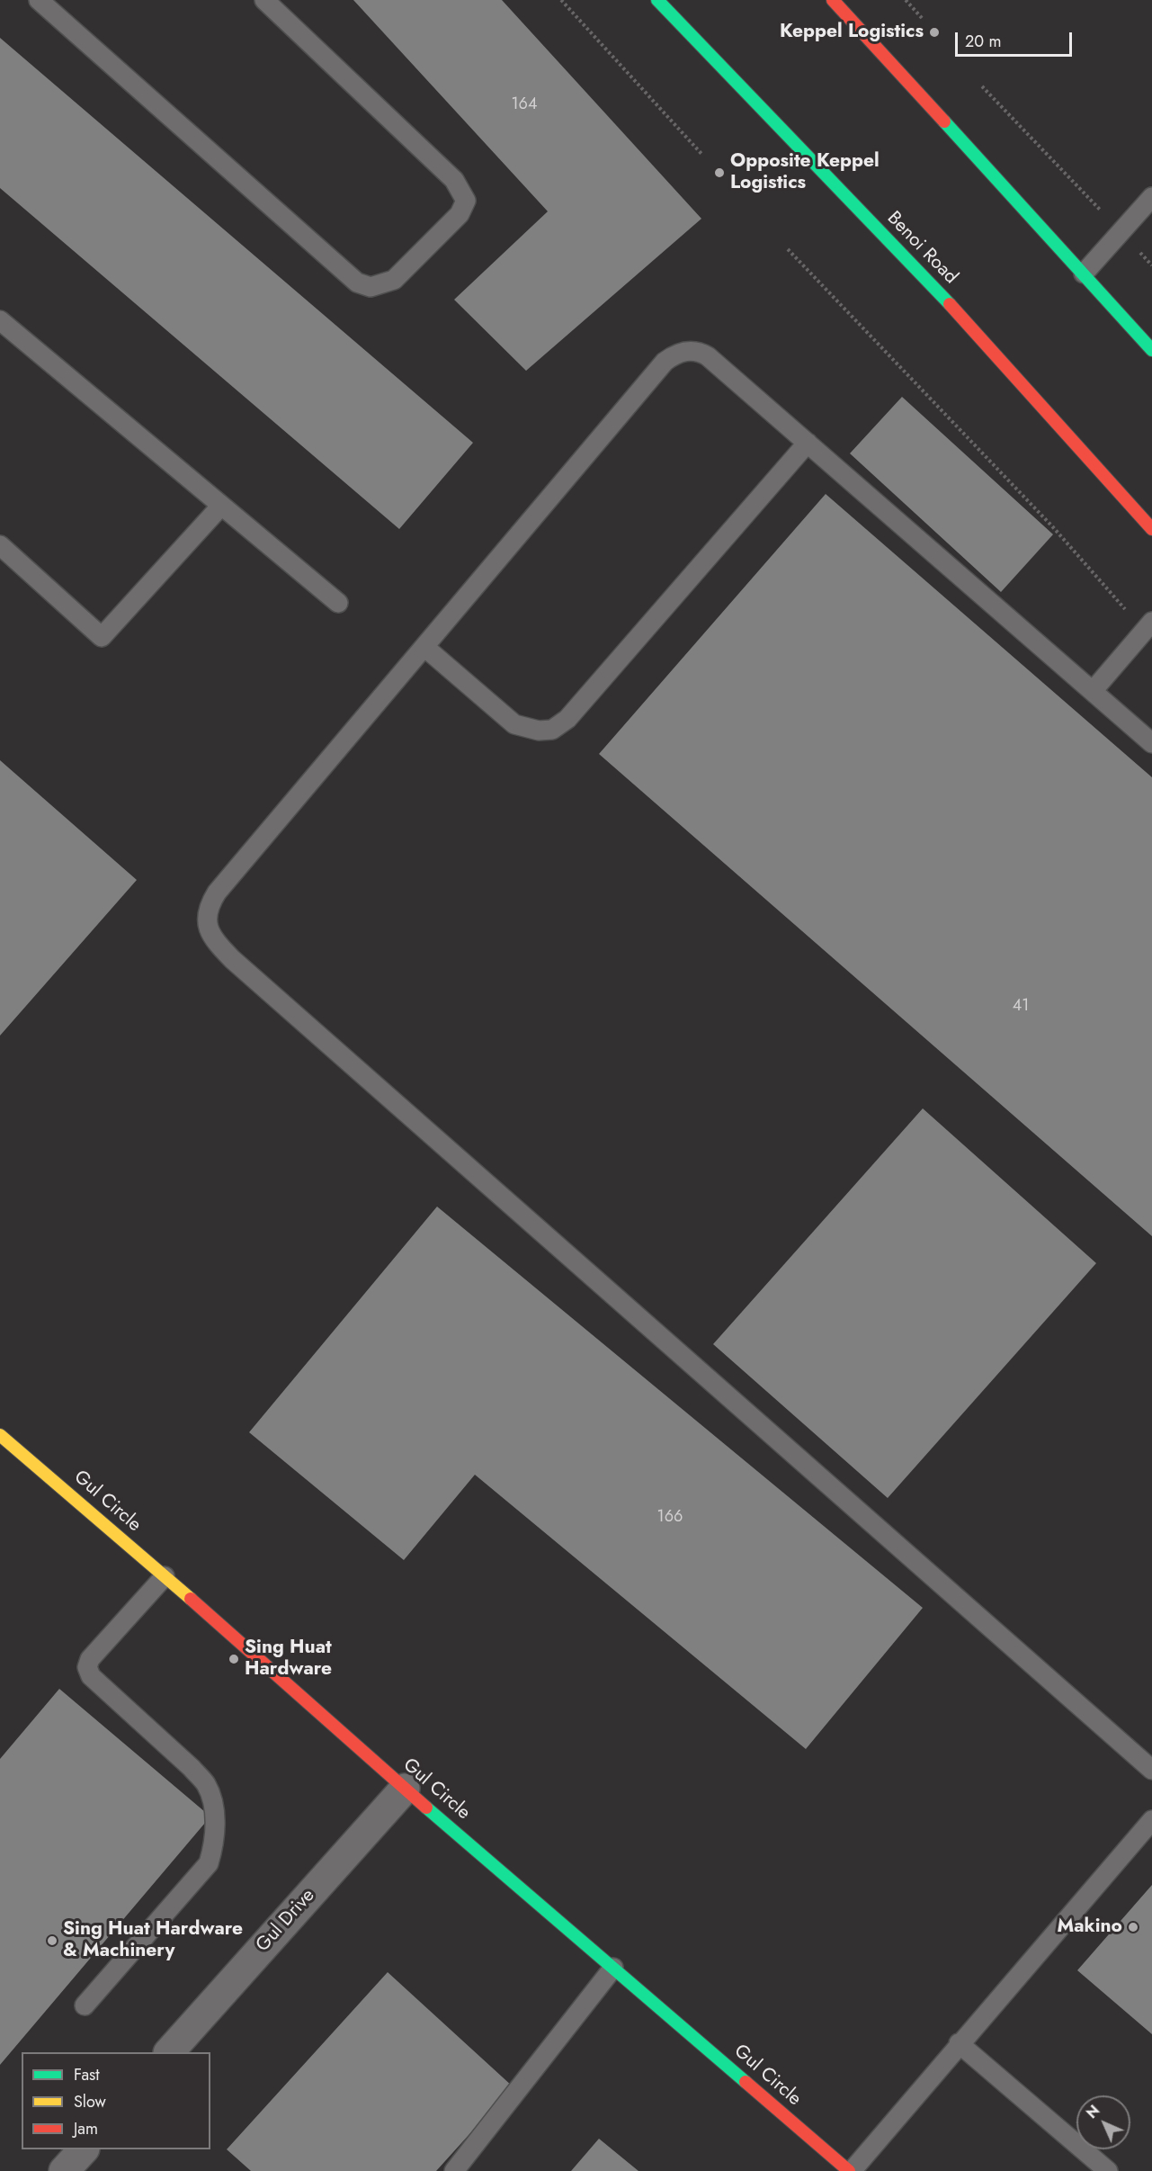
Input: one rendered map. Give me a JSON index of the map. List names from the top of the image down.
{
  "streets": {
    "main road": ["Benoi Road", "Gul Circle"],
    "street": ["Gul Drive"]
  },
  "crossings": [
    ["Gul Circle", "Gul Drive"]
  ],
  "places": [
    "Keppel Logistics",
    "Opposite Keppel Logistics",
    "Sing Huat Hardware",
    "Makino",
    "Sing Huat Hardware & Machinery"
  ],
  "house_numbers": ["164", "41", "166"],
  "legend": ["Fast", "Slow", "Jam"],
  "scale_bar": "20 m",
  "north": "top left"
}
